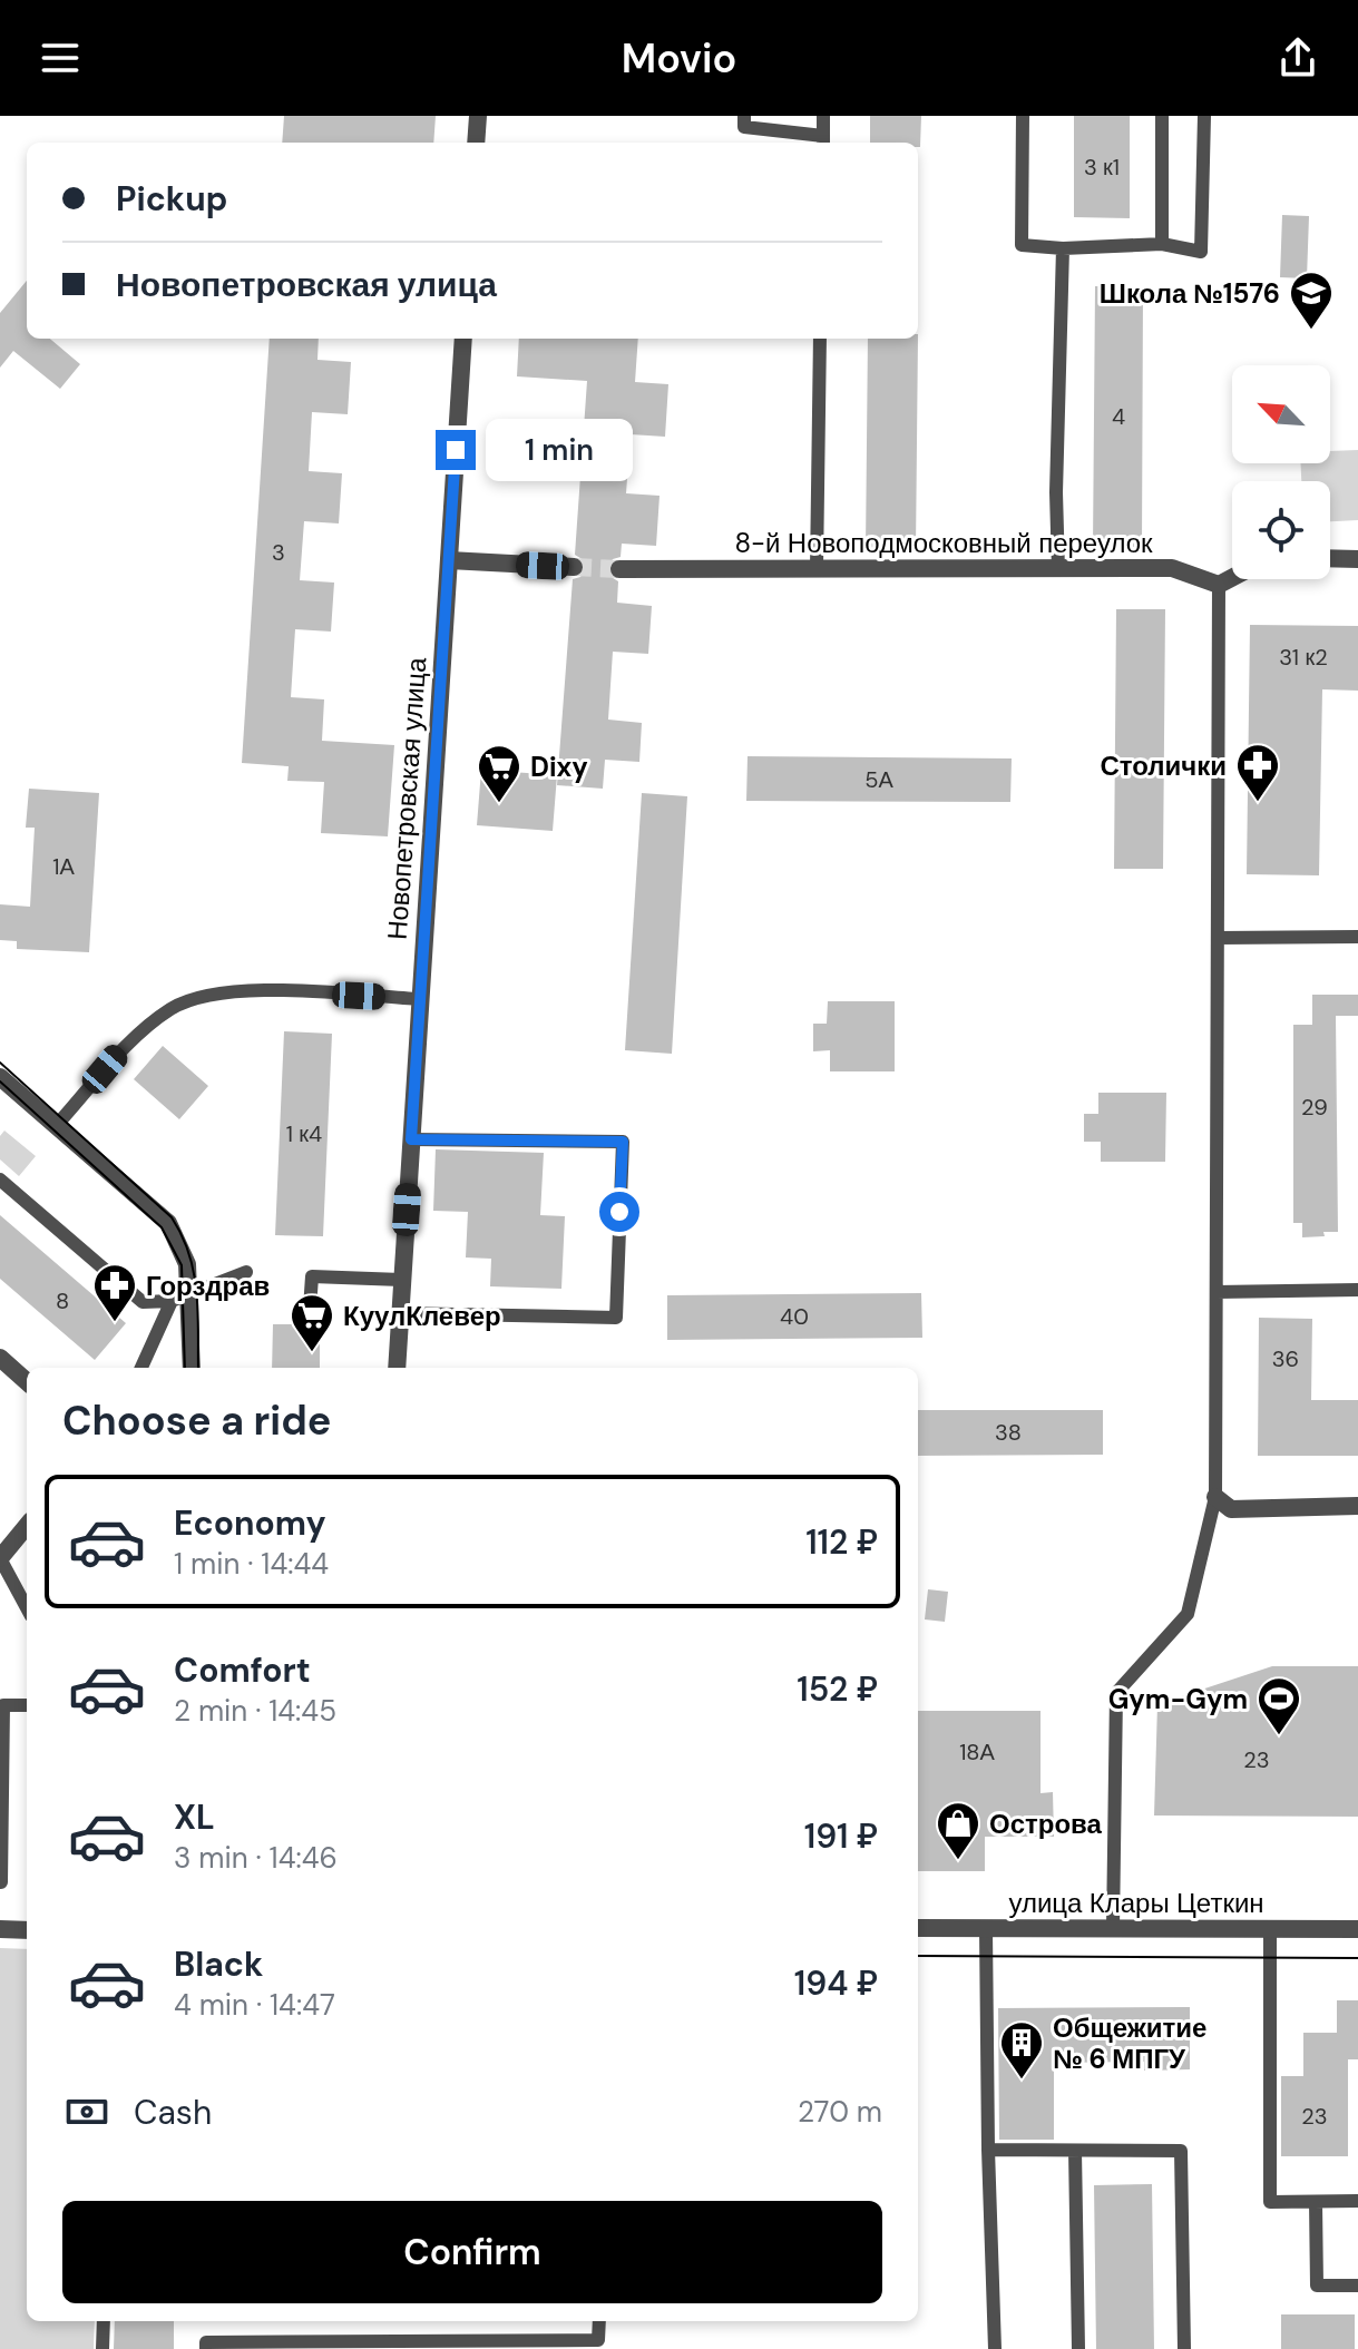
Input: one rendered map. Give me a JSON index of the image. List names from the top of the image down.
{
  "streets": {
    "street": ["8-й Новоподмосковный переулок", "Новопетровская улица", "улица Клары Цеткин"]
  },
  "places": {
    "school or university": ["Школа №1576"],
    "pharmacy": ["Столички", "Горздрав"],
    "supermarket": ["Dixy", "КуулКлевер"],
    "sports": ["Gym-Gym"],
    "shop": ["Острова"],
    "building": ["Общежитие № 6 МПГУ"]
  },
  "house_numbers": [
    "3 к1",
    "4",
    "3",
    "31 к2",
    "5А",
    "1А",
    "29",
    "1 к4",
    "8",
    "40",
    "36",
    "38",
    "18А",
    "23",
    "23"
  ],
  "north": "top left",
  "page": {
    "header": "Movio",
    "banner": ["Pickup", "Новопетровская улица"],
    "bubble": "1 min",
    "heading": "Choose a ride",
    "list": [
      {
        "name": "Economy",
        "note": "1 min · 14:44",
        "value": "112 ₽"
      },
      {
        "name": "Comfort",
        "note": "2 min · 14:45",
        "value": "152 ₽"
      },
      {
        "name": "XL",
        "note": "3 min · 14:46",
        "value": "191 ₽"
      },
      {
        "name": "Black",
        "note": "4 min · 14:47",
        "value": "194 ₽"
      }
    ],
    "pay": ["Cash", "270 m"],
    "buttons": "Confirm"
  }
}
